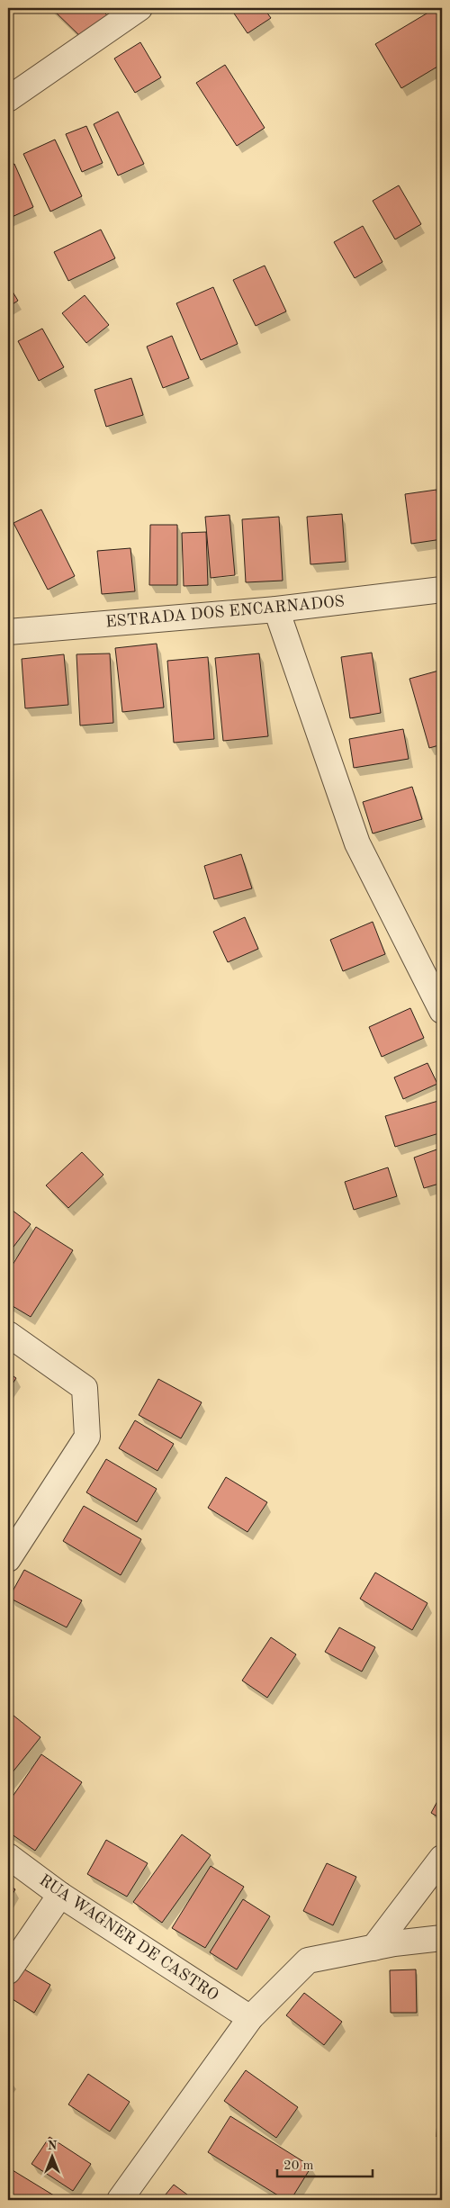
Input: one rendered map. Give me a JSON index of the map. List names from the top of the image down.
{
  "streets": {
    "street": ["ESTRADA DOS ENCARNADOS", "RUA WAGNER DE CASTRO"]
  },
  "scale_bar": "20 m",
  "north": "top"
}
